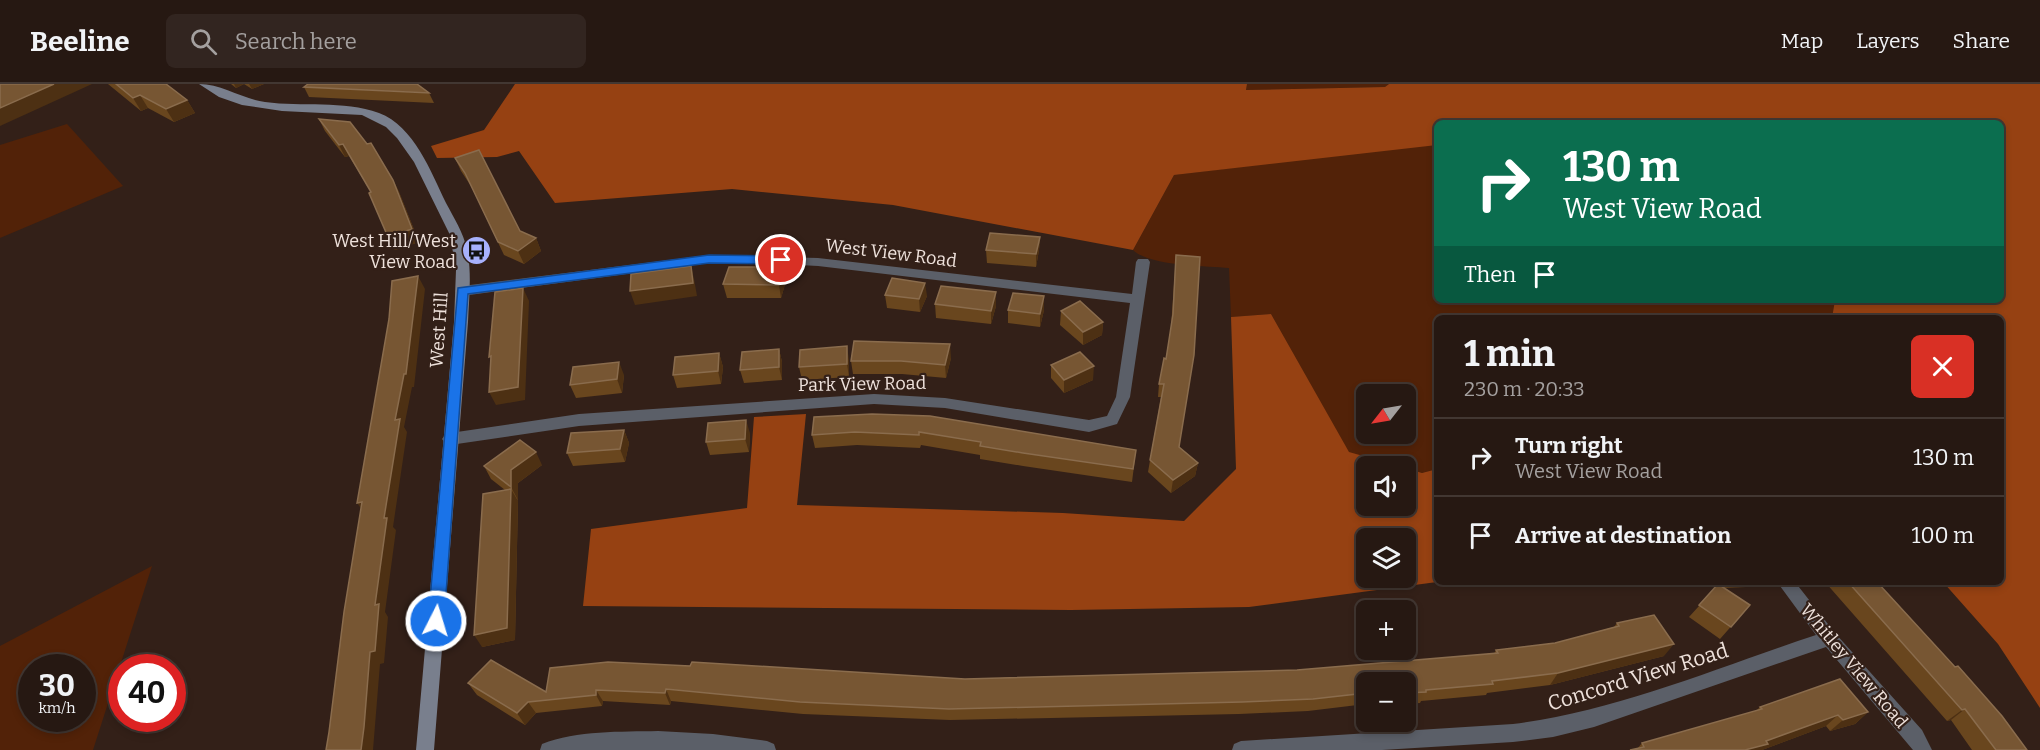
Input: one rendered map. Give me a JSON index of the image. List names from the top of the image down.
{
  "streets": {
    "street": [
      "West View Road",
      "West Hill",
      "Park View Road",
      "Whitley View Road",
      "Concord View Road"
    ]
  },
  "crossings": [
    ["West View Road", "West Hill"],
    ["West View Road", "Park View Road"],
    ["West Hill", "Park View Road"],
    ["Whitley View Road", "Concord View Road"]
  ],
  "places": {
    "bus stop": ["West Hill/West View Road"]
  },
  "north": "bottom left",
  "page": {
    "header": "Beeline",
    "search": "Search here",
    "nav": ["Map", "Layers", "Share"],
    "turn": ["130 m", "West View Road"],
    "then": "Then",
    "heading": ["1 min", "230 m · 20:33"],
    "map_buttons": ["+", "−"],
    "list": [
      {
        "name": "Turn right",
        "note": "West View Road",
        "value": "130 m"
      },
      {
        "name": "Arrive at destination",
        "value": "100 m"
      }
    ],
    "speed": "30 km/h",
    "limit": "40"
  }
}
